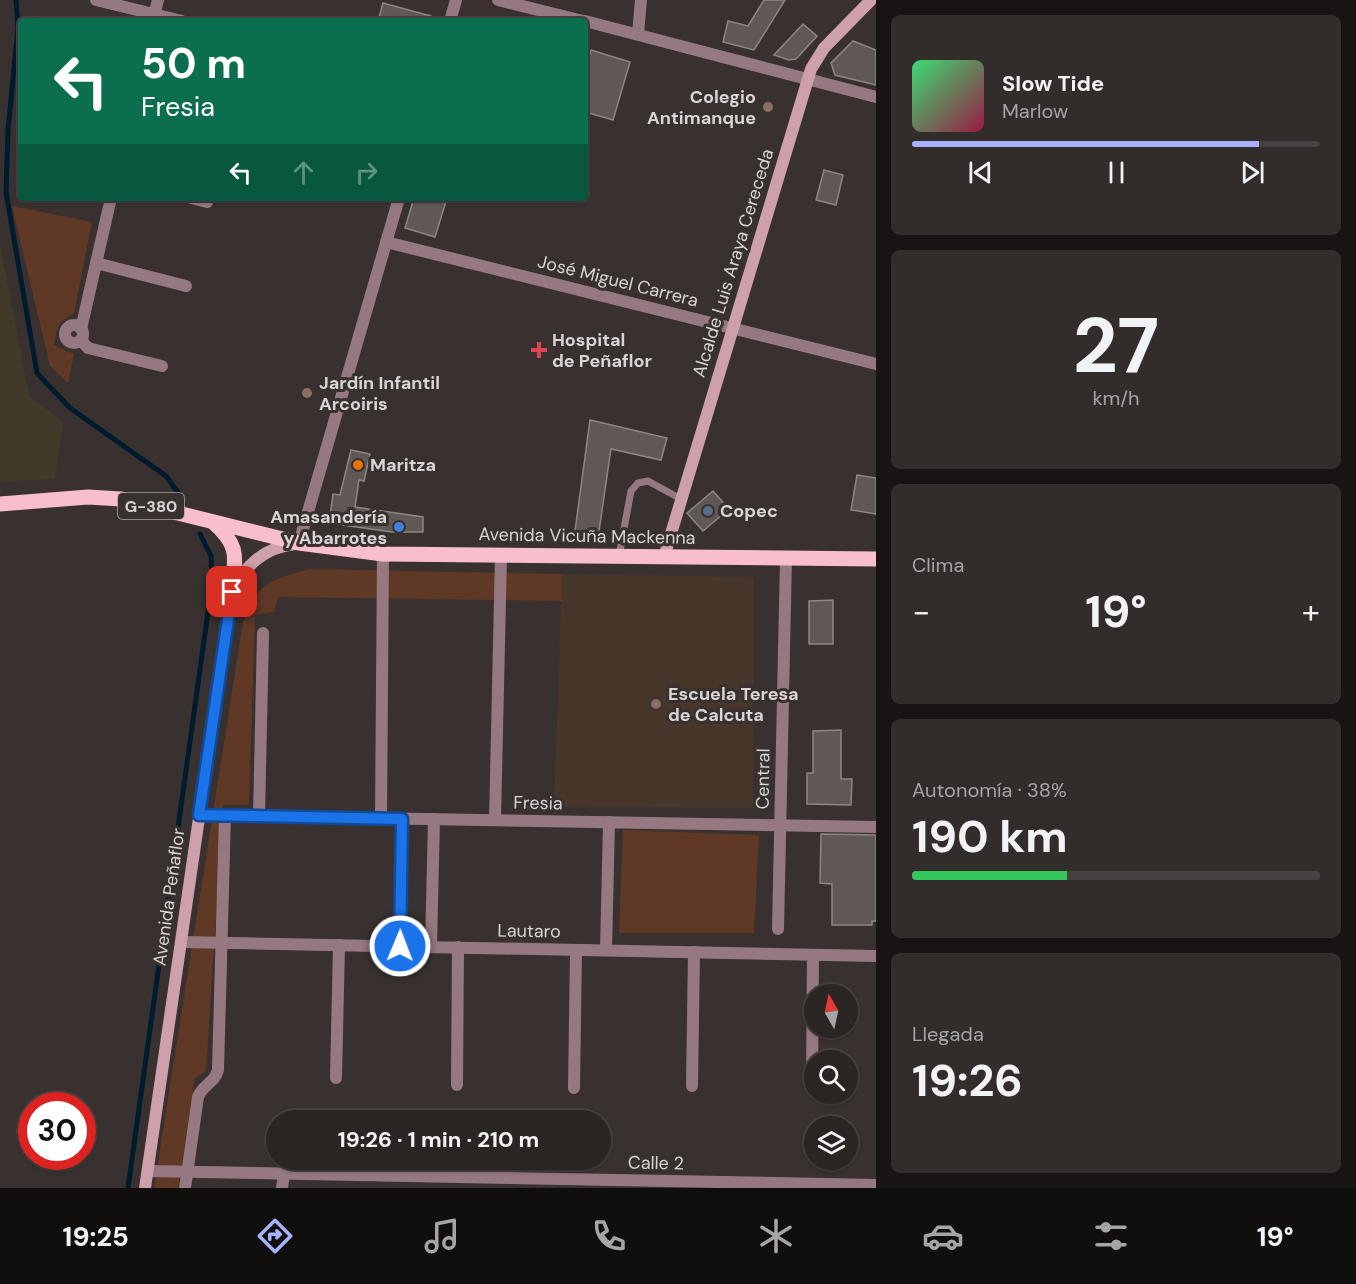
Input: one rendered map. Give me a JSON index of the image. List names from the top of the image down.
{
  "streets": {
    "main road": [
      "Alcalde Luis Araya Cereceda",
      "G-380",
      "Avenida Vicuña Mackenna",
      "Avenida Peñaflor"
    ],
    "street": [
      "José Miguel Carrera",
      "Central",
      "Fresia",
      "Lautaro",
      "Calle 2"
    ]
  },
  "crossings": [
    ["Alcalde Luis Araya Cereceda", "José Miguel Carrera"],
    ["Alcalde Luis Araya Cereceda", "Avenida Vicuña Mackenna"],
    ["G-380", "Avenida Vicuña Mackenna"],
    ["G-380", "Avenida Peñaflor"],
    ["Avenida Vicuña Mackenna", "Central"],
    ["Avenida Vicuña Mackenna", "Avenida Peñaflor"],
    ["Central", "Fresia"],
    ["Fresia", "Avenida Peñaflor"],
    ["Avenida Peñaflor", "Lautaro"],
    ["Avenida Peñaflor", "Calle 2"]
  ],
  "places": {
    "other": [
      "Colegio Antimanque",
      "Jardín Infantil Arcoiris",
      "Maritza",
      "Copec",
      "Amasandería y Abarrotes",
      "Escuela Teresa de Calcuta"
    ],
    "health": ["Hospital de Peñaflor"]
  },
  "north": "top",
  "page": {
    "turn": ["50 m", "Fresia"],
    "song": ["Slow Tide", "Marlow"],
    "tile": [
      ["27", "km/h"],
      "Clima",
      ["Autonomía · 38%", "190 km"],
      ["Llegada", "19:26"]
    ],
    "heat": ["−", "19°", "+"],
    "limit": "30",
    "trip": "19:26 · 1 min · 210 m",
    "tabs": ["19:25", "19°"]
  }
}
